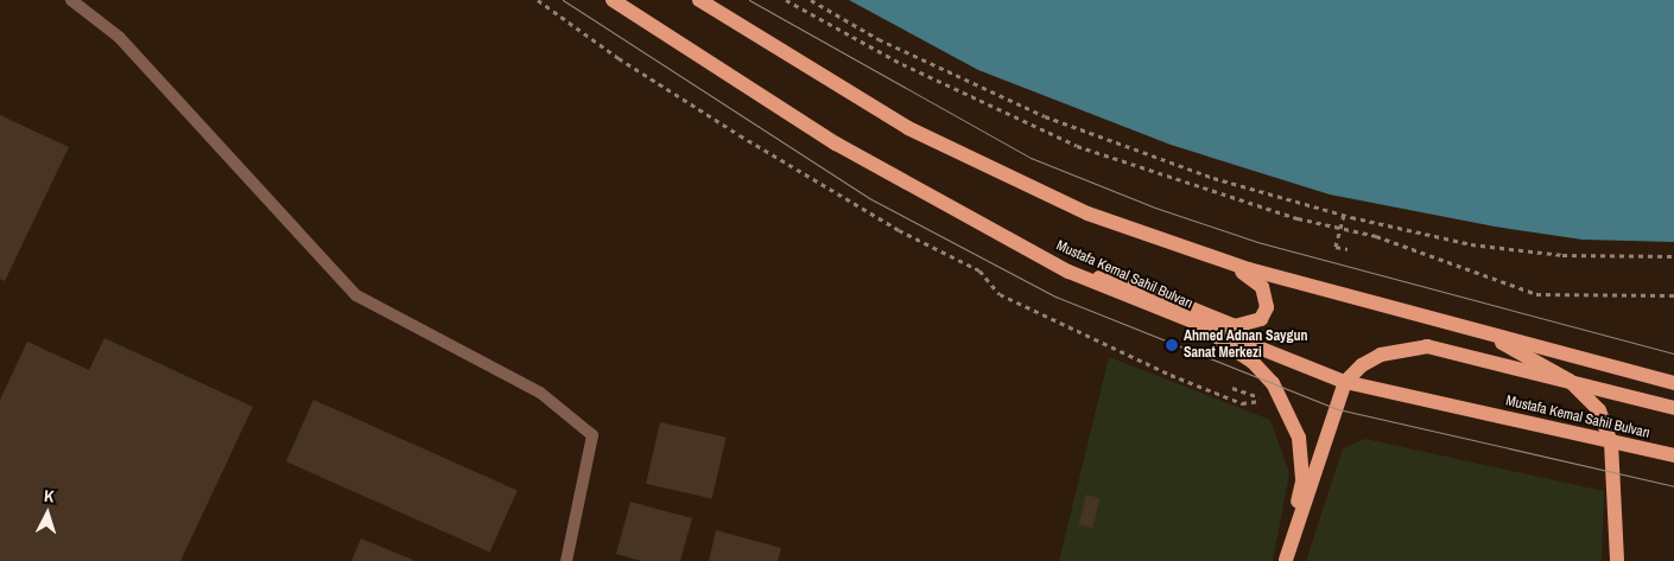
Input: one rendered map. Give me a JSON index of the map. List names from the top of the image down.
{
  "streets": {
    "main road": ["Mustafa Kemal Sahil Bulvarı"]
  },
  "places": ["Ahmed Adnan Saygun Sanat Merkezi"],
  "north": "top"
}
